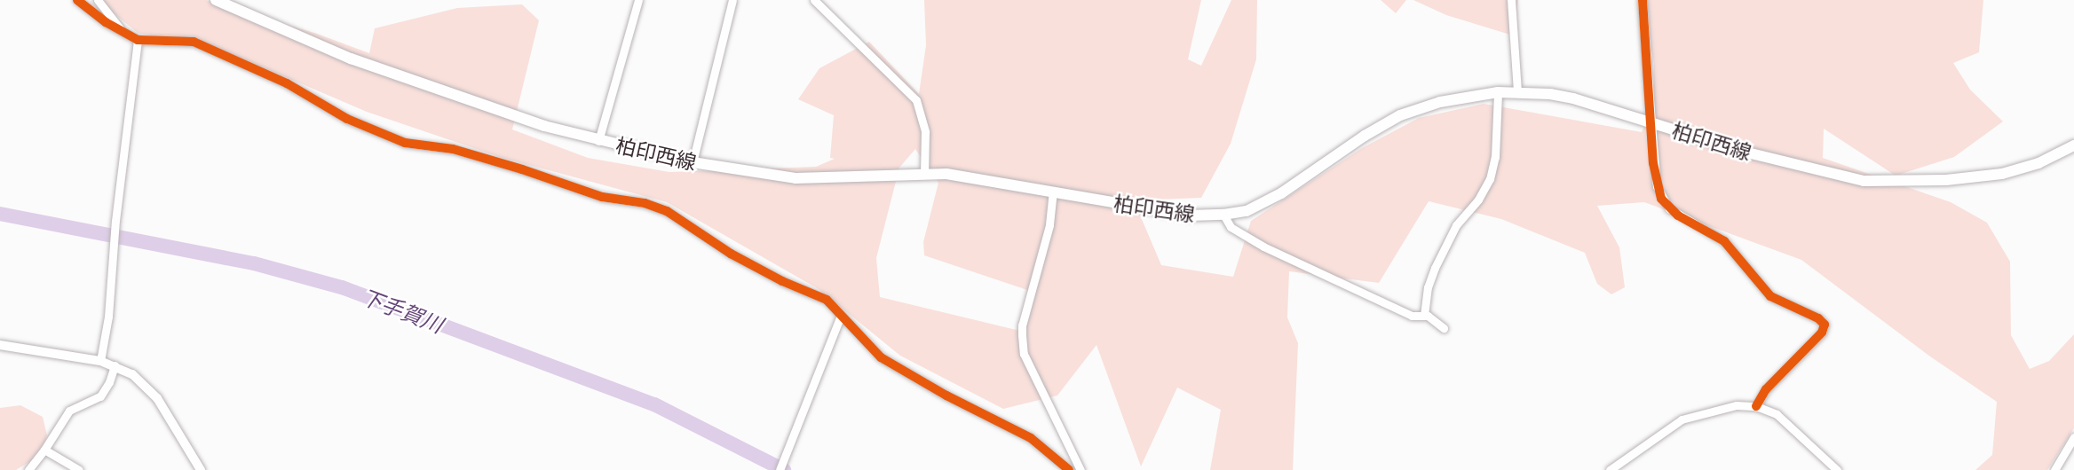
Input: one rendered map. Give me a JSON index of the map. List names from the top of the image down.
{
  "streets": {
    "main road": ["柏印西線"]
  },
  "water": ["下手賀川"]
}
